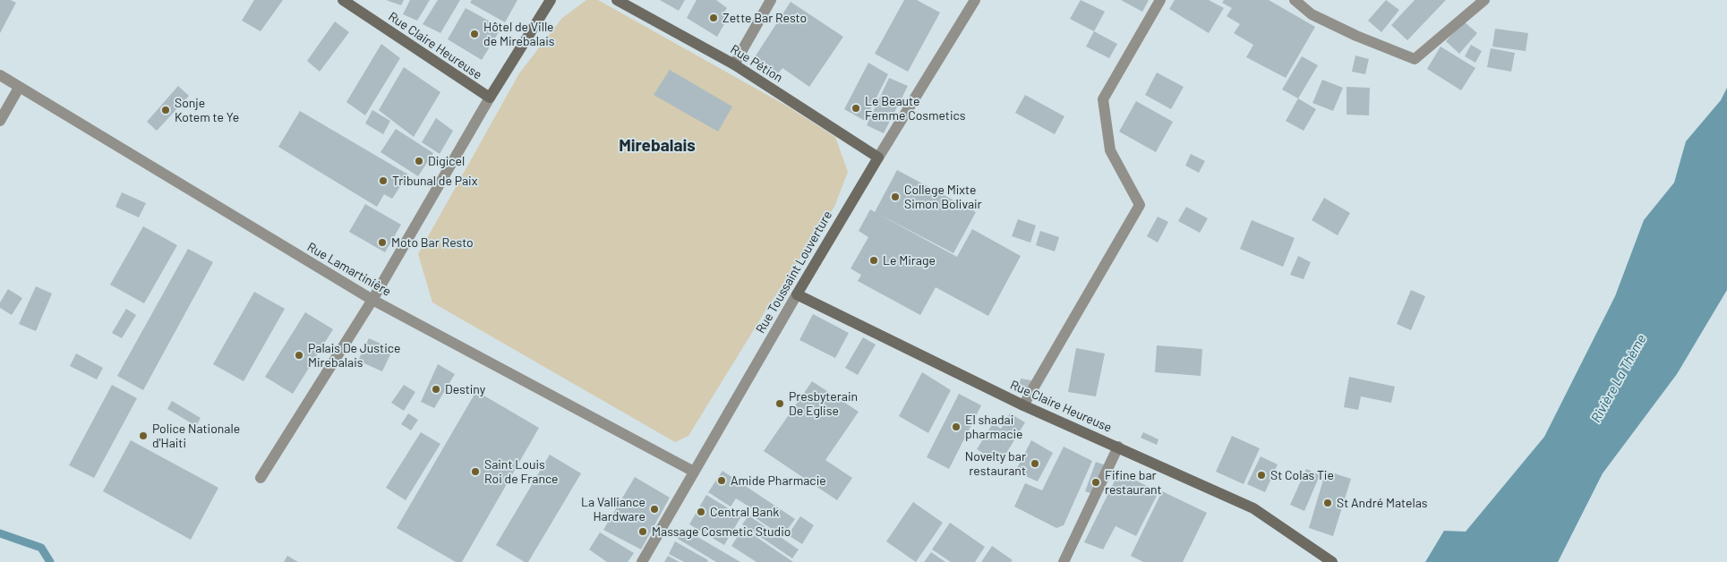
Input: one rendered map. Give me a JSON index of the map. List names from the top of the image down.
{
  "streets": {
    "main road": ["Rue Claire Heureuse", "Rue Pétion", "Rue Toussaint Louverture"],
    "street": ["Rue Lamartinière"]
  },
  "crossings": [
    ["Rue Claire Heureuse", "Rue Toussaint Louverture"],
    ["Rue Pétion", "Rue Toussaint Louverture"],
    ["Rue Lamartinière", "Rue Toussaint Louverture"]
  ],
  "districts": ["Mirebalais"],
  "water": ["Rivière La Thème"],
  "places": [
    "Zette Bar Resto",
    "Hôtel de Ville de Mirebalais",
    "Le Beaute Femme Cosmetics",
    "Sonje Kotem te Ye",
    "Digicel",
    "Tribunal de Paix",
    "College Mixte Simon Bolivair",
    "Moto Bar Resto",
    "Le Mirage",
    "Palais De Justice Mirebalais",
    "Destiny",
    "Presbyterain De Eglise",
    "El shadai pharmacie",
    "Police Nationale d'Haiti",
    "Novelty bar restaurant",
    "Saint Louis Roi de France",
    "St Colas Tie",
    "Amide Pharmacie",
    "Fifine bar restaurant",
    "St André Matelas",
    "La Valliance Hardware",
    "Central Bank",
    "Massage Cosmetic Studio"
  ]
}
